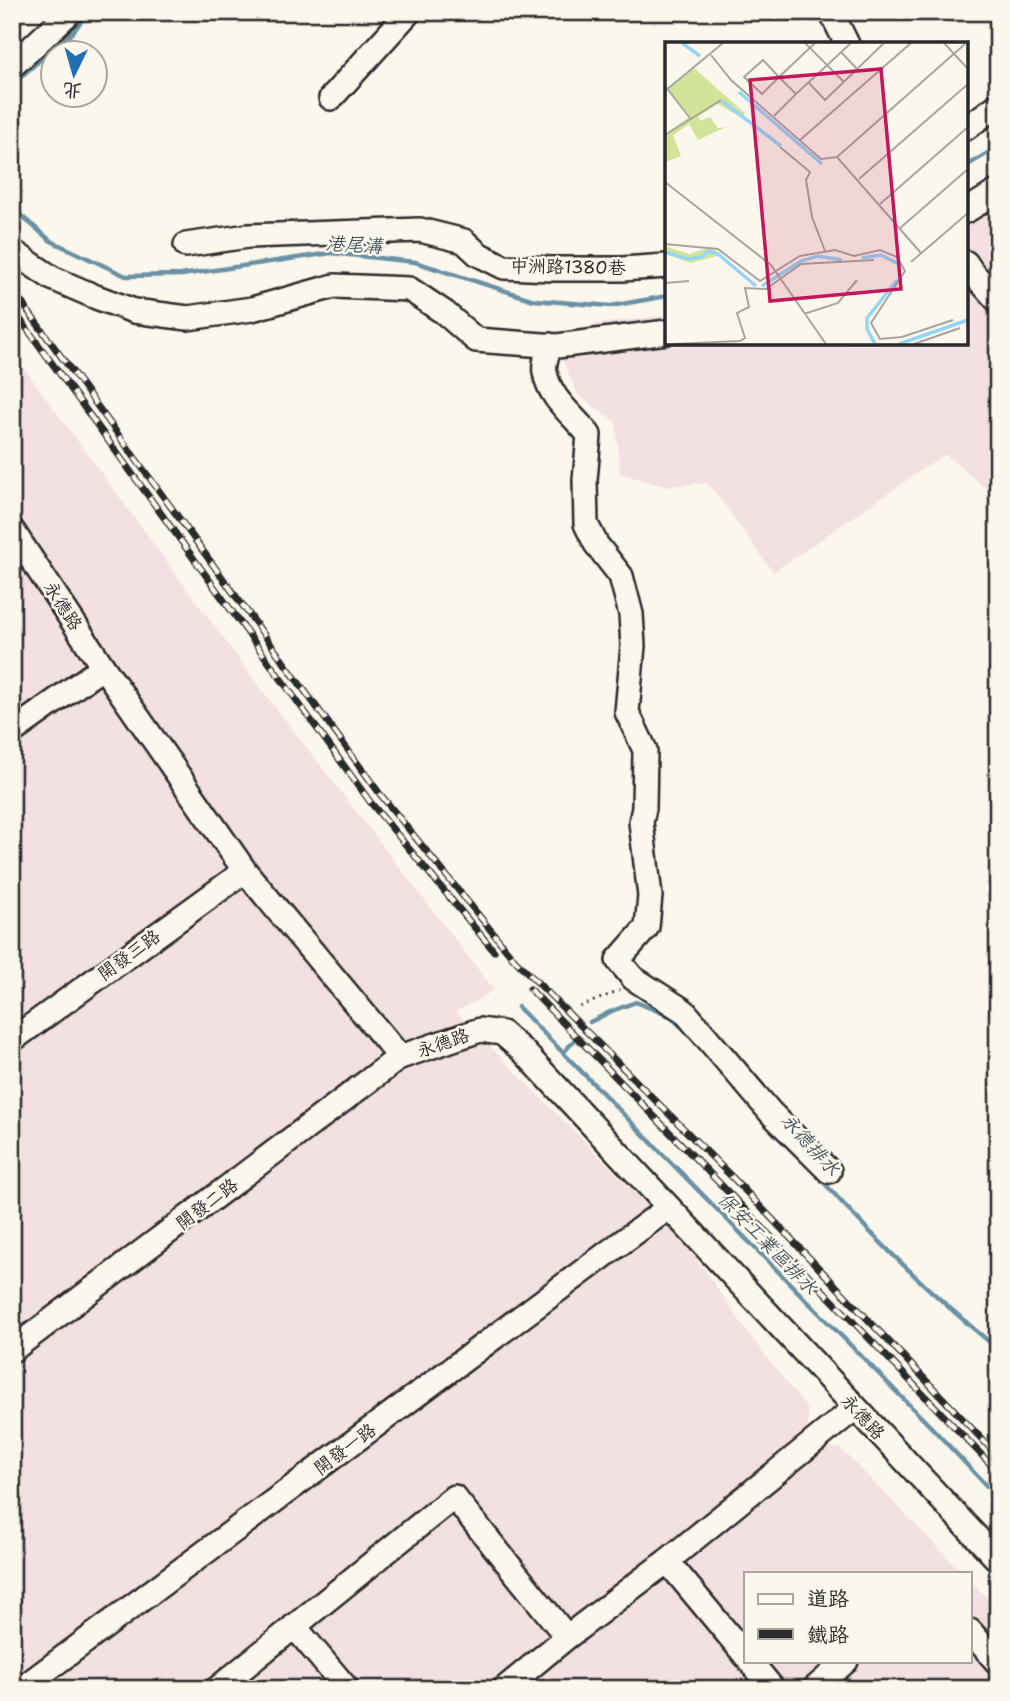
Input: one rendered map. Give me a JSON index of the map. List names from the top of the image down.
{
  "streets": {
    "street": [
      "中洲路1380巷",
      "永德路",
      "開發三路",
      "開發二路",
      "開發一路"
    ]
  },
  "crossings": [
    ["永德路", "開發三路"],
    ["永德路", "開發二路"],
    ["永德路", "開發一路"]
  ],
  "water": ["港尾溝", "永德排水", "保安工業區排水"],
  "legend": ["道路", "鐵路"],
  "north": "bottom"
}
